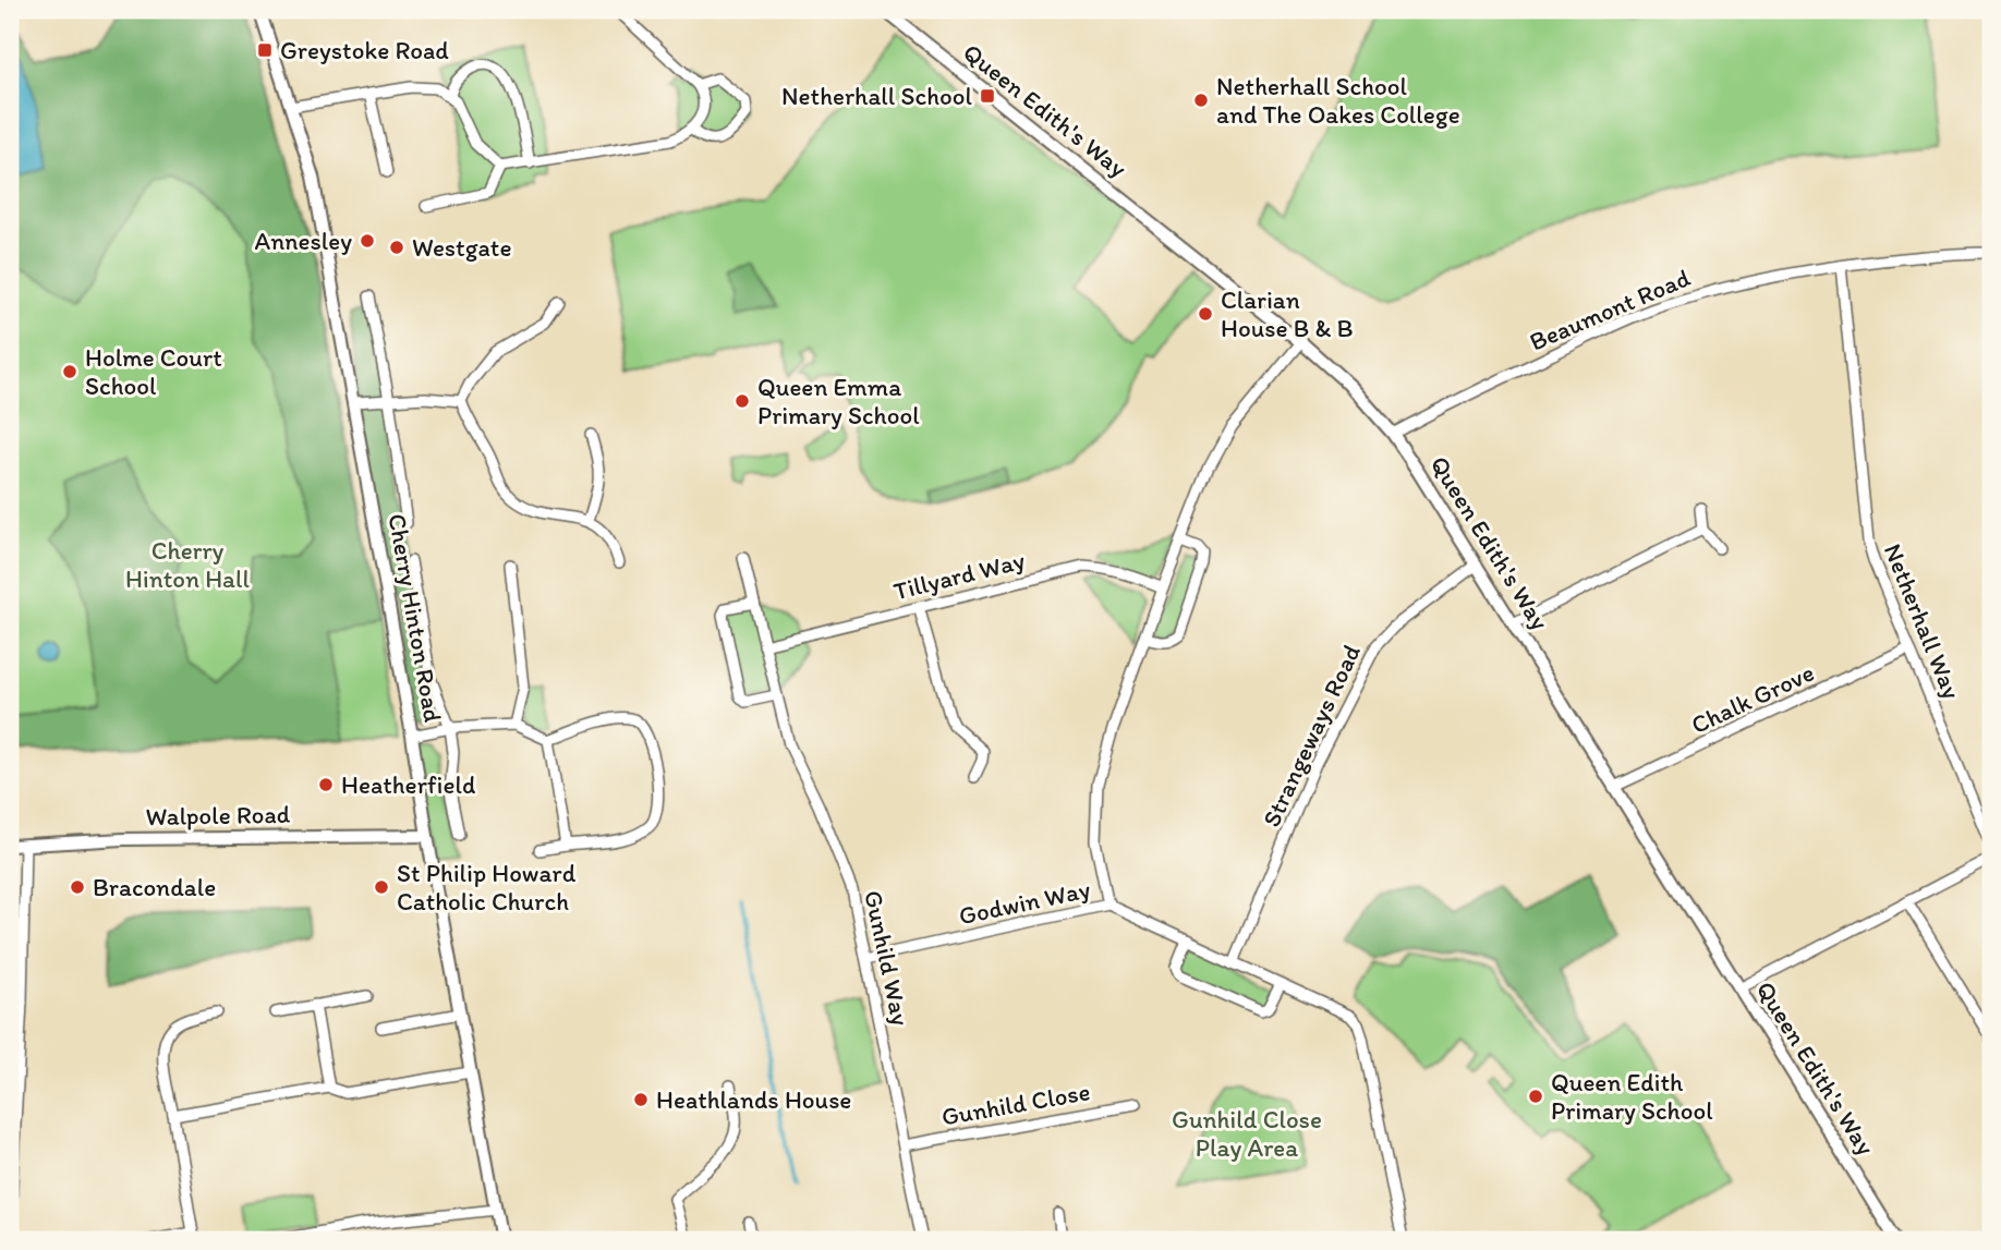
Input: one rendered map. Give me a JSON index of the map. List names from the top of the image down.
{
  "streets": {
    "street": [
      "Queen Edith's Way",
      "Beaumont Road",
      "Tillyard Way",
      "Cherry Hinton Road",
      "Netherhall Way",
      "Chalk Grove",
      "Strangeways Road",
      "Walpole Road",
      "Godwin Way",
      "Gunhild Way",
      "Gunhild Close"
    ]
  },
  "crossings": [
    ["Queen Edith's Way", "Beaumont Road"],
    ["Queen Edith's Way", "Chalk Grove"],
    ["Queen Edith's Way", "Strangeways Road"],
    ["Beaumont Road", "Netherhall Way"],
    ["Tillyard Way", "Gunhild Way"],
    ["Cherry Hinton Road", "Walpole Road"],
    ["Netherhall Way", "Chalk Grove"],
    ["Strangeways Road", "Godwin Way"],
    ["Godwin Way", "Gunhild Way"],
    ["Gunhild Way", "Gunhild Close"]
  ],
  "parks": ["Cherry Hinton Hall", "Gunhild Close Play Area"],
  "places": {
    "transit": ["Greystoke Road", "Netherhall School"],
    "other": [
      "Netherhall School and The Oakes College",
      "Annesley",
      "Westgate",
      "Clarian House B & B",
      "Holme Court School",
      "Queen Emma Primary School",
      "Heatherfield",
      "Bracondale",
      "St Philip Howard Catholic Church",
      "Queen Edith Primary School",
      "Heathlands House"
    ]
  }
}
